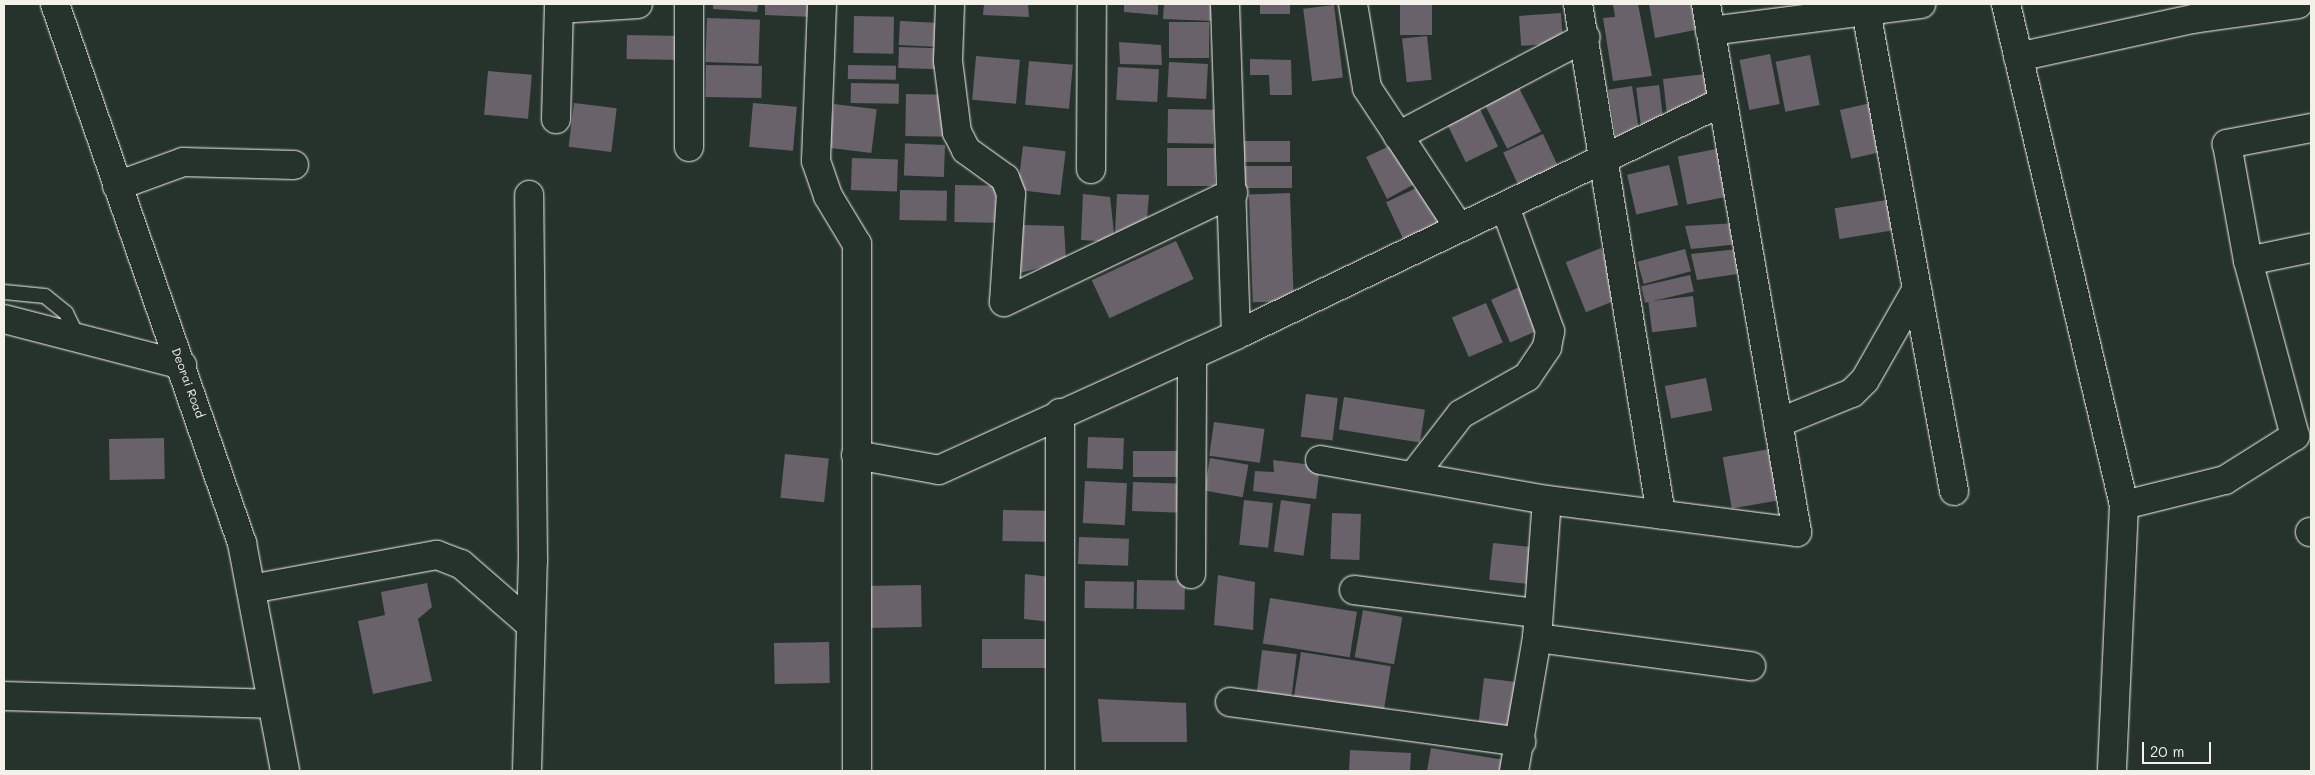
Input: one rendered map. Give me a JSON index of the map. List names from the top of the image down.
{
  "streets": {
    "street": ["Deorai Road"]
  },
  "scale_bar": "20 m"
}
